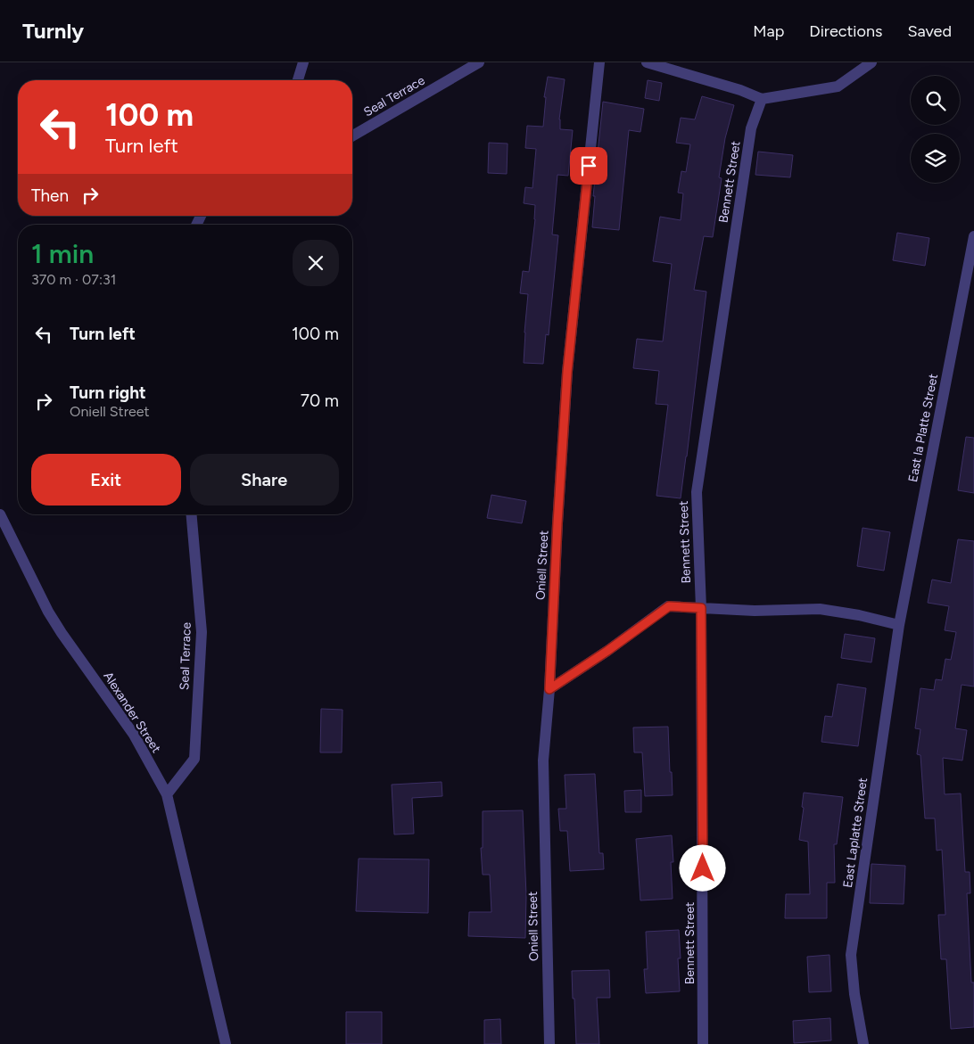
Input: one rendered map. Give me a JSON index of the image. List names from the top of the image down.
{
  "streets": {
    "street": [
      "Seal Terrace",
      "Bennett Street",
      "East la Platte Street",
      "Oniell Street",
      "Alexander Street",
      "East Laplatte Street"
    ]
  },
  "crossings": [
    ["Seal Terrace", "Alexander Street"],
    ["East la Platte Street", "East Laplatte Street"]
  ],
  "page": {
    "header": "Turnly",
    "nav": ["Map", "Directions", "Saved"],
    "turn": ["100 m", "Turn left"],
    "then": "Then",
    "heading": ["1 min", "370 m · 07:31"],
    "list": [
      {
        "name": "Turn left",
        "value": "100 m"
      },
      {
        "name": "Turn right",
        "note": "Oniell Street",
        "value": "70 m"
      }
    ],
    "buttons": ["Exit", "Share"]
  }
}
